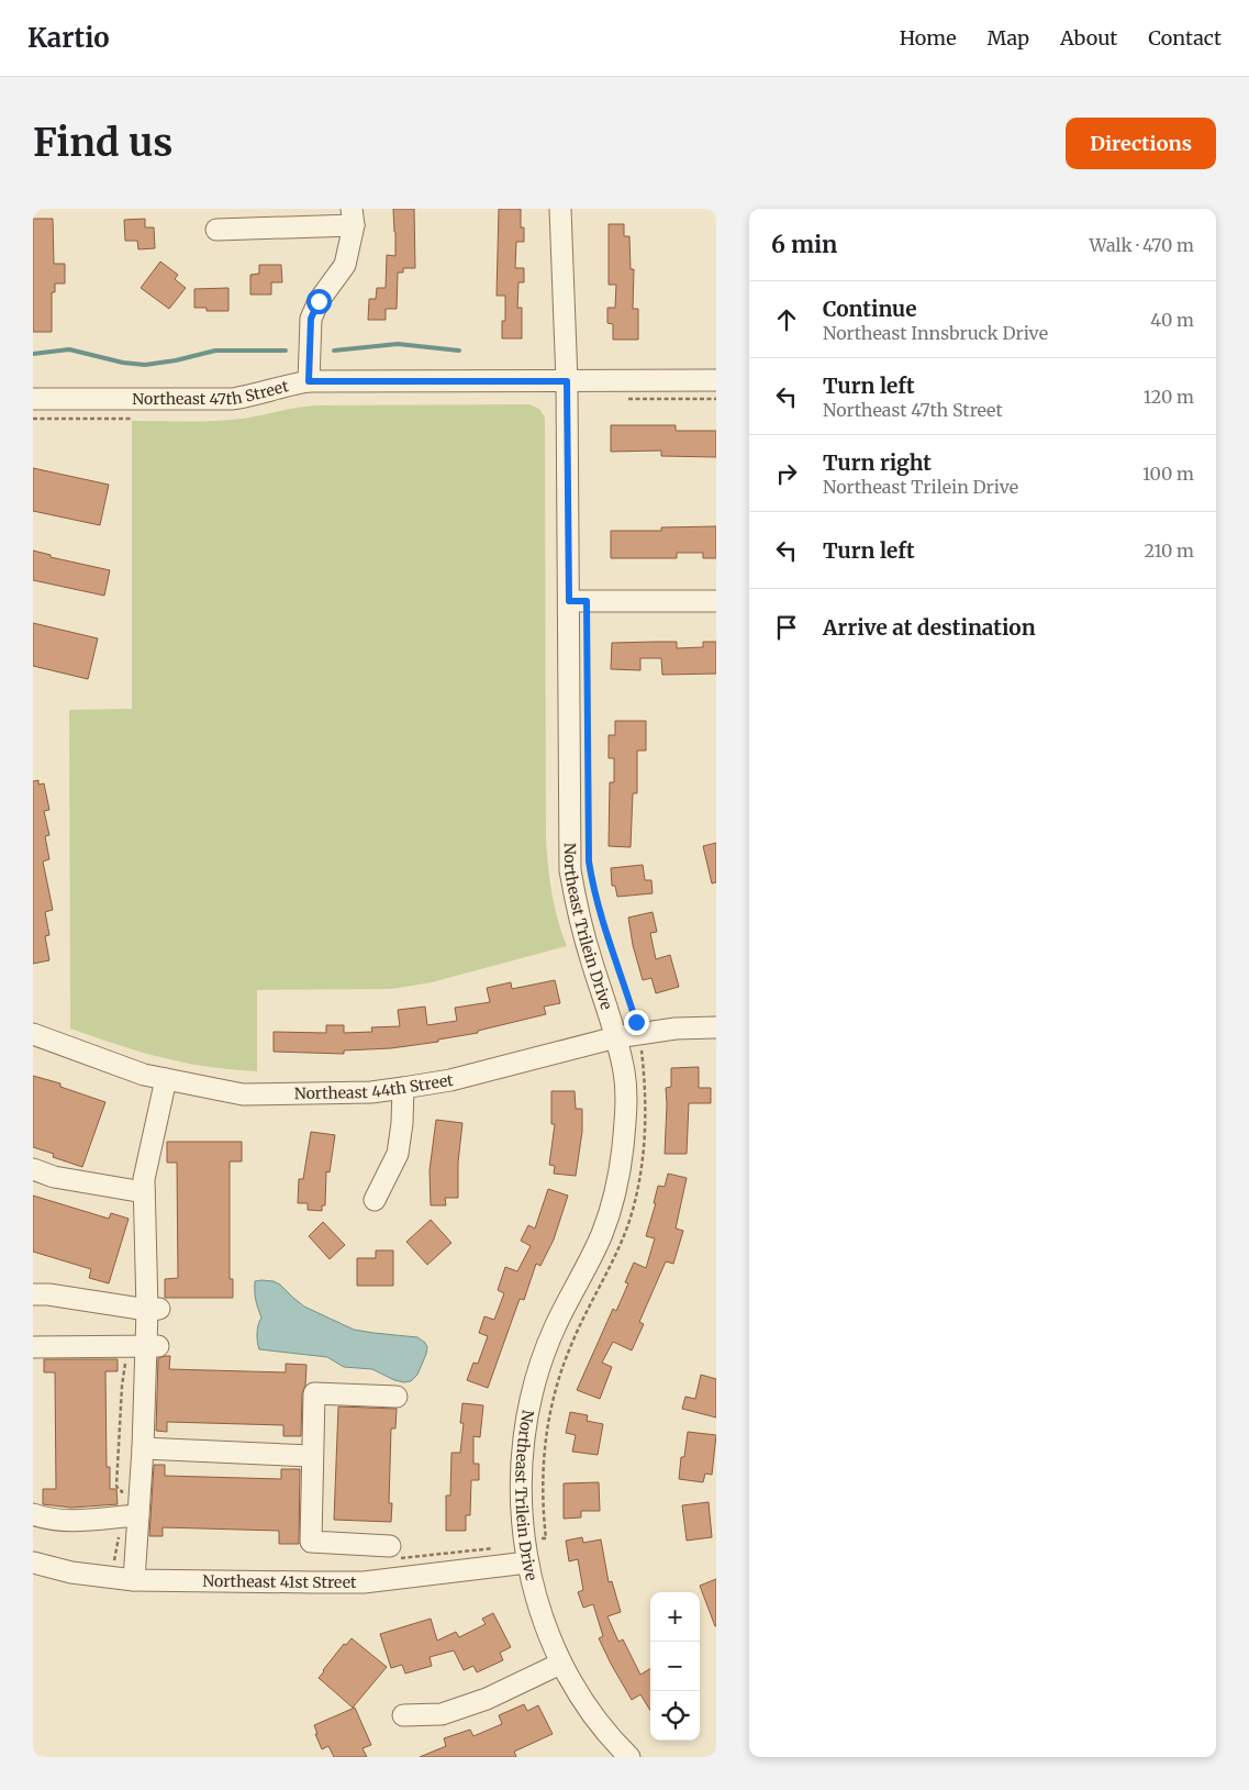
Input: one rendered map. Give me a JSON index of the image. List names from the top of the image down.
{
  "streets": {
    "street": [
      "Northeast 47th Street",
      "Northeast Trilein Drive",
      "Northeast 44th Street",
      "Northeast 41st Street"
    ]
  },
  "crossings": [
    ["Northeast 47th Street", "Northeast Trilein Drive"],
    ["Northeast Trilein Drive", "Northeast 44th Street"],
    ["Northeast Trilein Drive", "Northeast 41st Street"]
  ],
  "page": {
    "header": "Kartio",
    "nav": [
      "Home",
      "Map",
      "About",
      "Contact"
    ],
    "buttons": "Directions",
    "title": "Find us",
    "heading": ["6 min", "Walk · 470 m"],
    "list": [
      ["Continue", "Northeast Innsbruck Drive", "40 m"],
      ["Turn left", "Northeast 47th Street", "120 m"],
      ["Turn right", "Northeast Trilein Drive", "100 m"],
      ["Turn left", "210 m"],
      "Arrive at destination"
    ],
    "map_buttons": ["+", "−"]
  }
}
